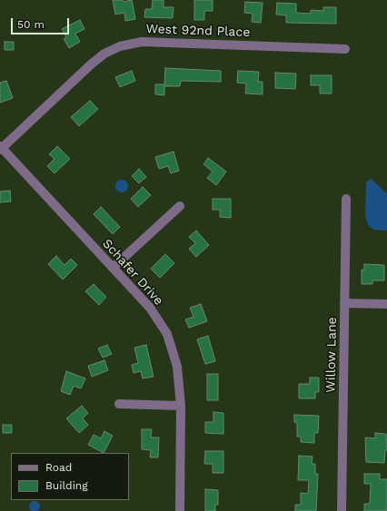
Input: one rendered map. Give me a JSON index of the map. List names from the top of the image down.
{
  "streets": {
    "street": ["West 92nd Place", "Schafer Drive", "Willow Lane"]
  },
  "crossings": [
    ["West 92nd Place", "Schafer Drive"]
  ],
  "legend": ["Road", "Building"],
  "scale_bar": "50 m"
}
